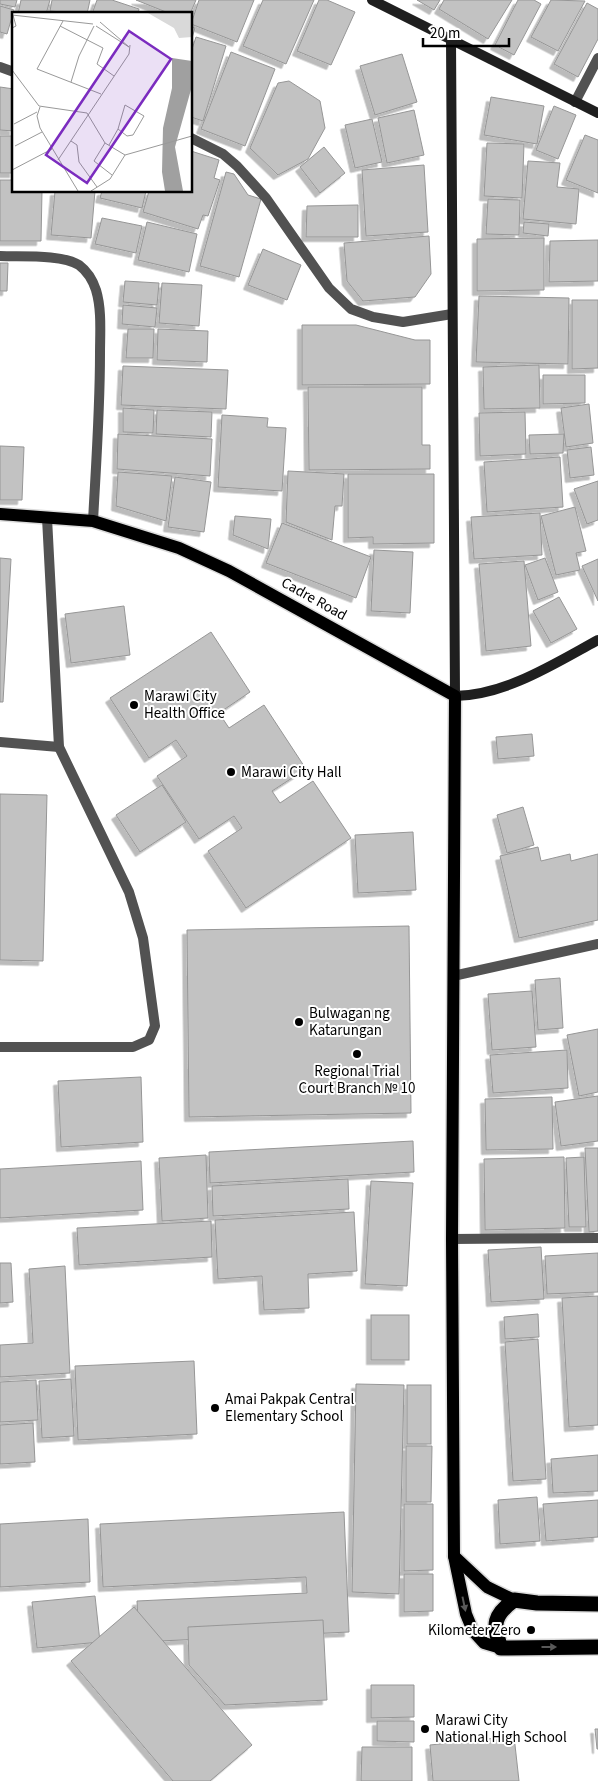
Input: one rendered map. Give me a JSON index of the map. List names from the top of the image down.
{
  "streets": {
    "main road": ["Cadre Road"]
  },
  "places": [
    "Marawi City Health Office",
    "Marawi City Hall",
    "Bulwagan ng Katarungan",
    "Regional Trial Court Branch № 10",
    "Amai Pakpak Central Elementary School",
    "Kilometer Zero",
    "Marawi City National High School"
  ],
  "scale_bar": "20 m"
}
